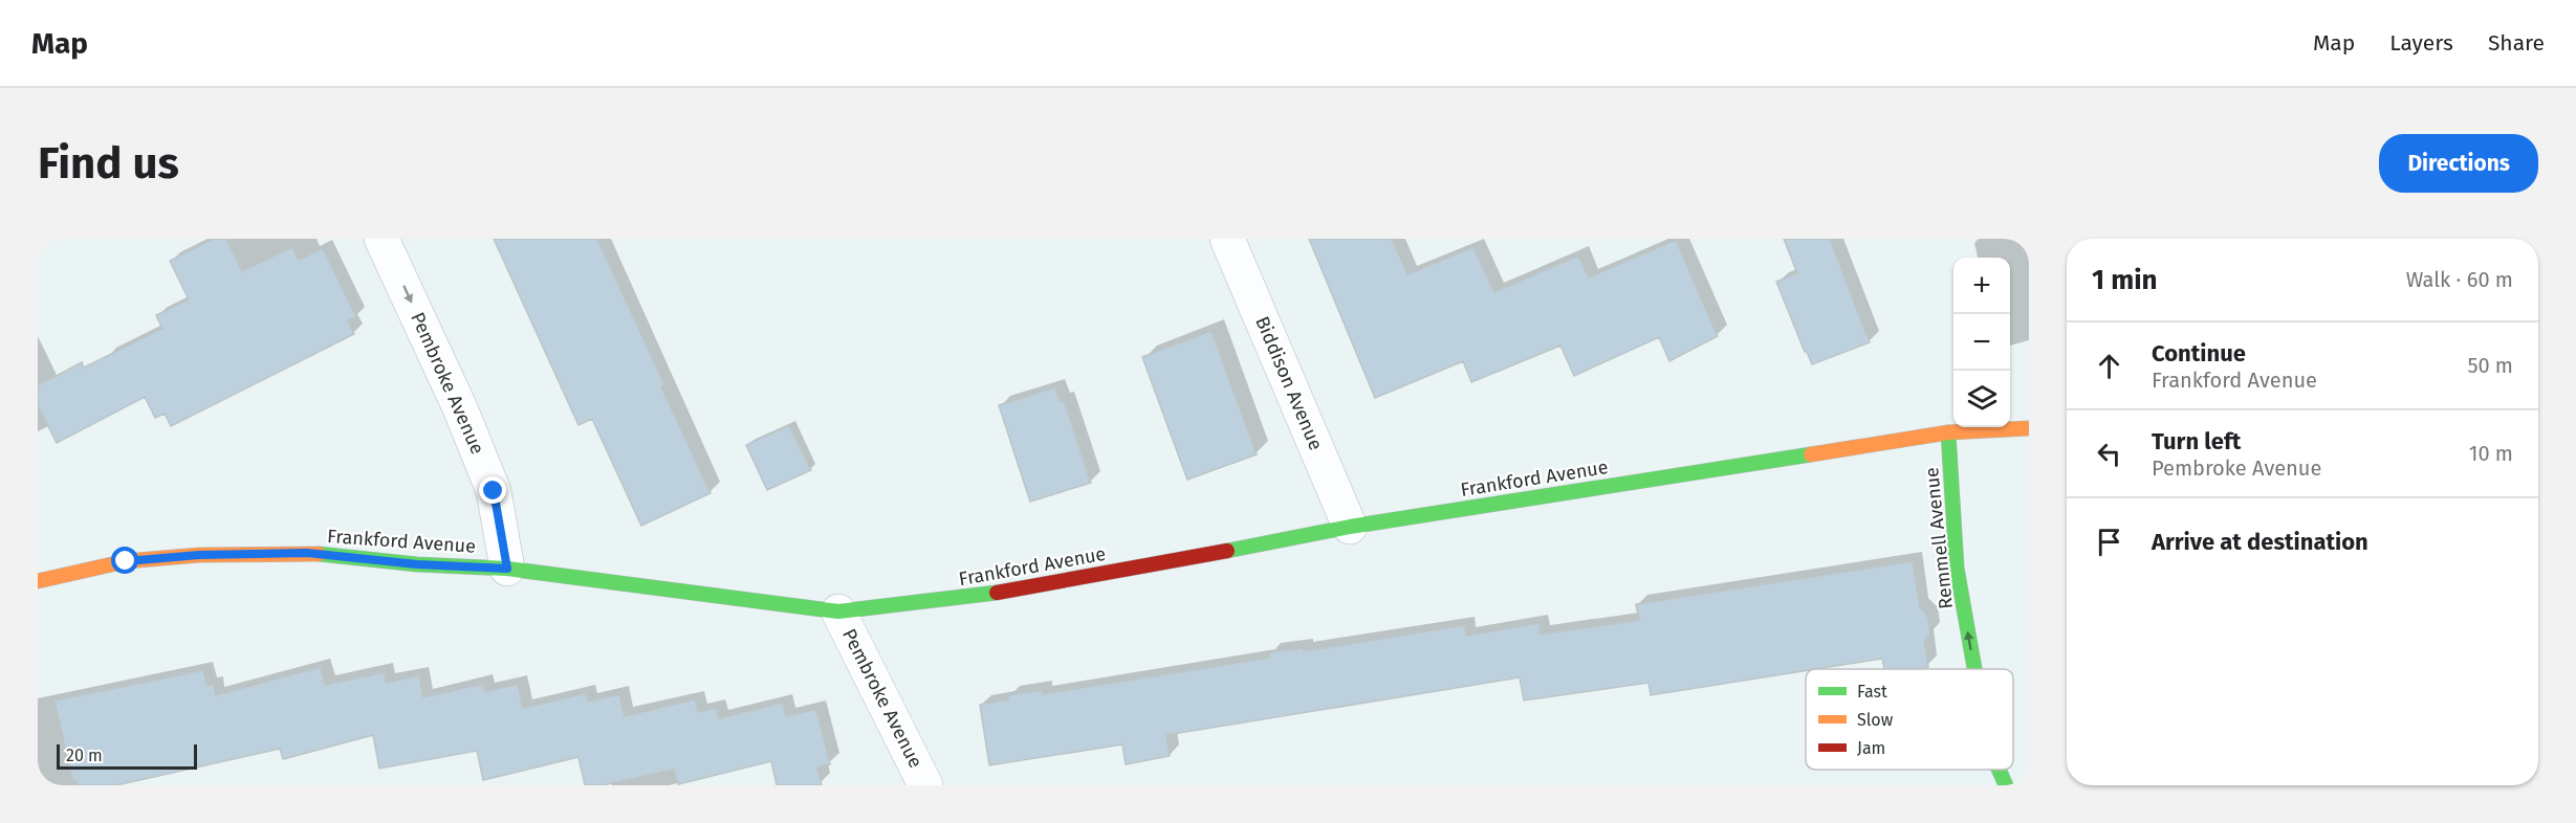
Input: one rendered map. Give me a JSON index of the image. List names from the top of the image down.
{
  "streets": {
    "street": [
      "Pembroke Avenue",
      "Biddison Avenue",
      "Frankford Avenue",
      "Remmell Avenue"
    ]
  },
  "crossings": [
    ["Pembroke Avenue", "Frankford Avenue"],
    ["Biddison Avenue", "Frankford Avenue"],
    ["Frankford Avenue", "Remmell Avenue"]
  ],
  "one_way": ["Pembroke Avenue", "Remmell Avenue"],
  "legend": ["Fast", "Slow", "Jam"],
  "scale_bar": "20 m",
  "page": {
    "header": "Map",
    "nav": ["Map", "Layers", "Share"],
    "buttons": "Directions",
    "title": "Find us",
    "heading": ["1 min", "Walk · 60 m"],
    "map_buttons": ["+", "−"],
    "list": [
      ["Continue", "Frankford Avenue", "50 m"],
      ["Turn left", "Pembroke Avenue", "10 m"],
      "Arrive at destination"
    ],
    "scale": "20 m"
  }
}
